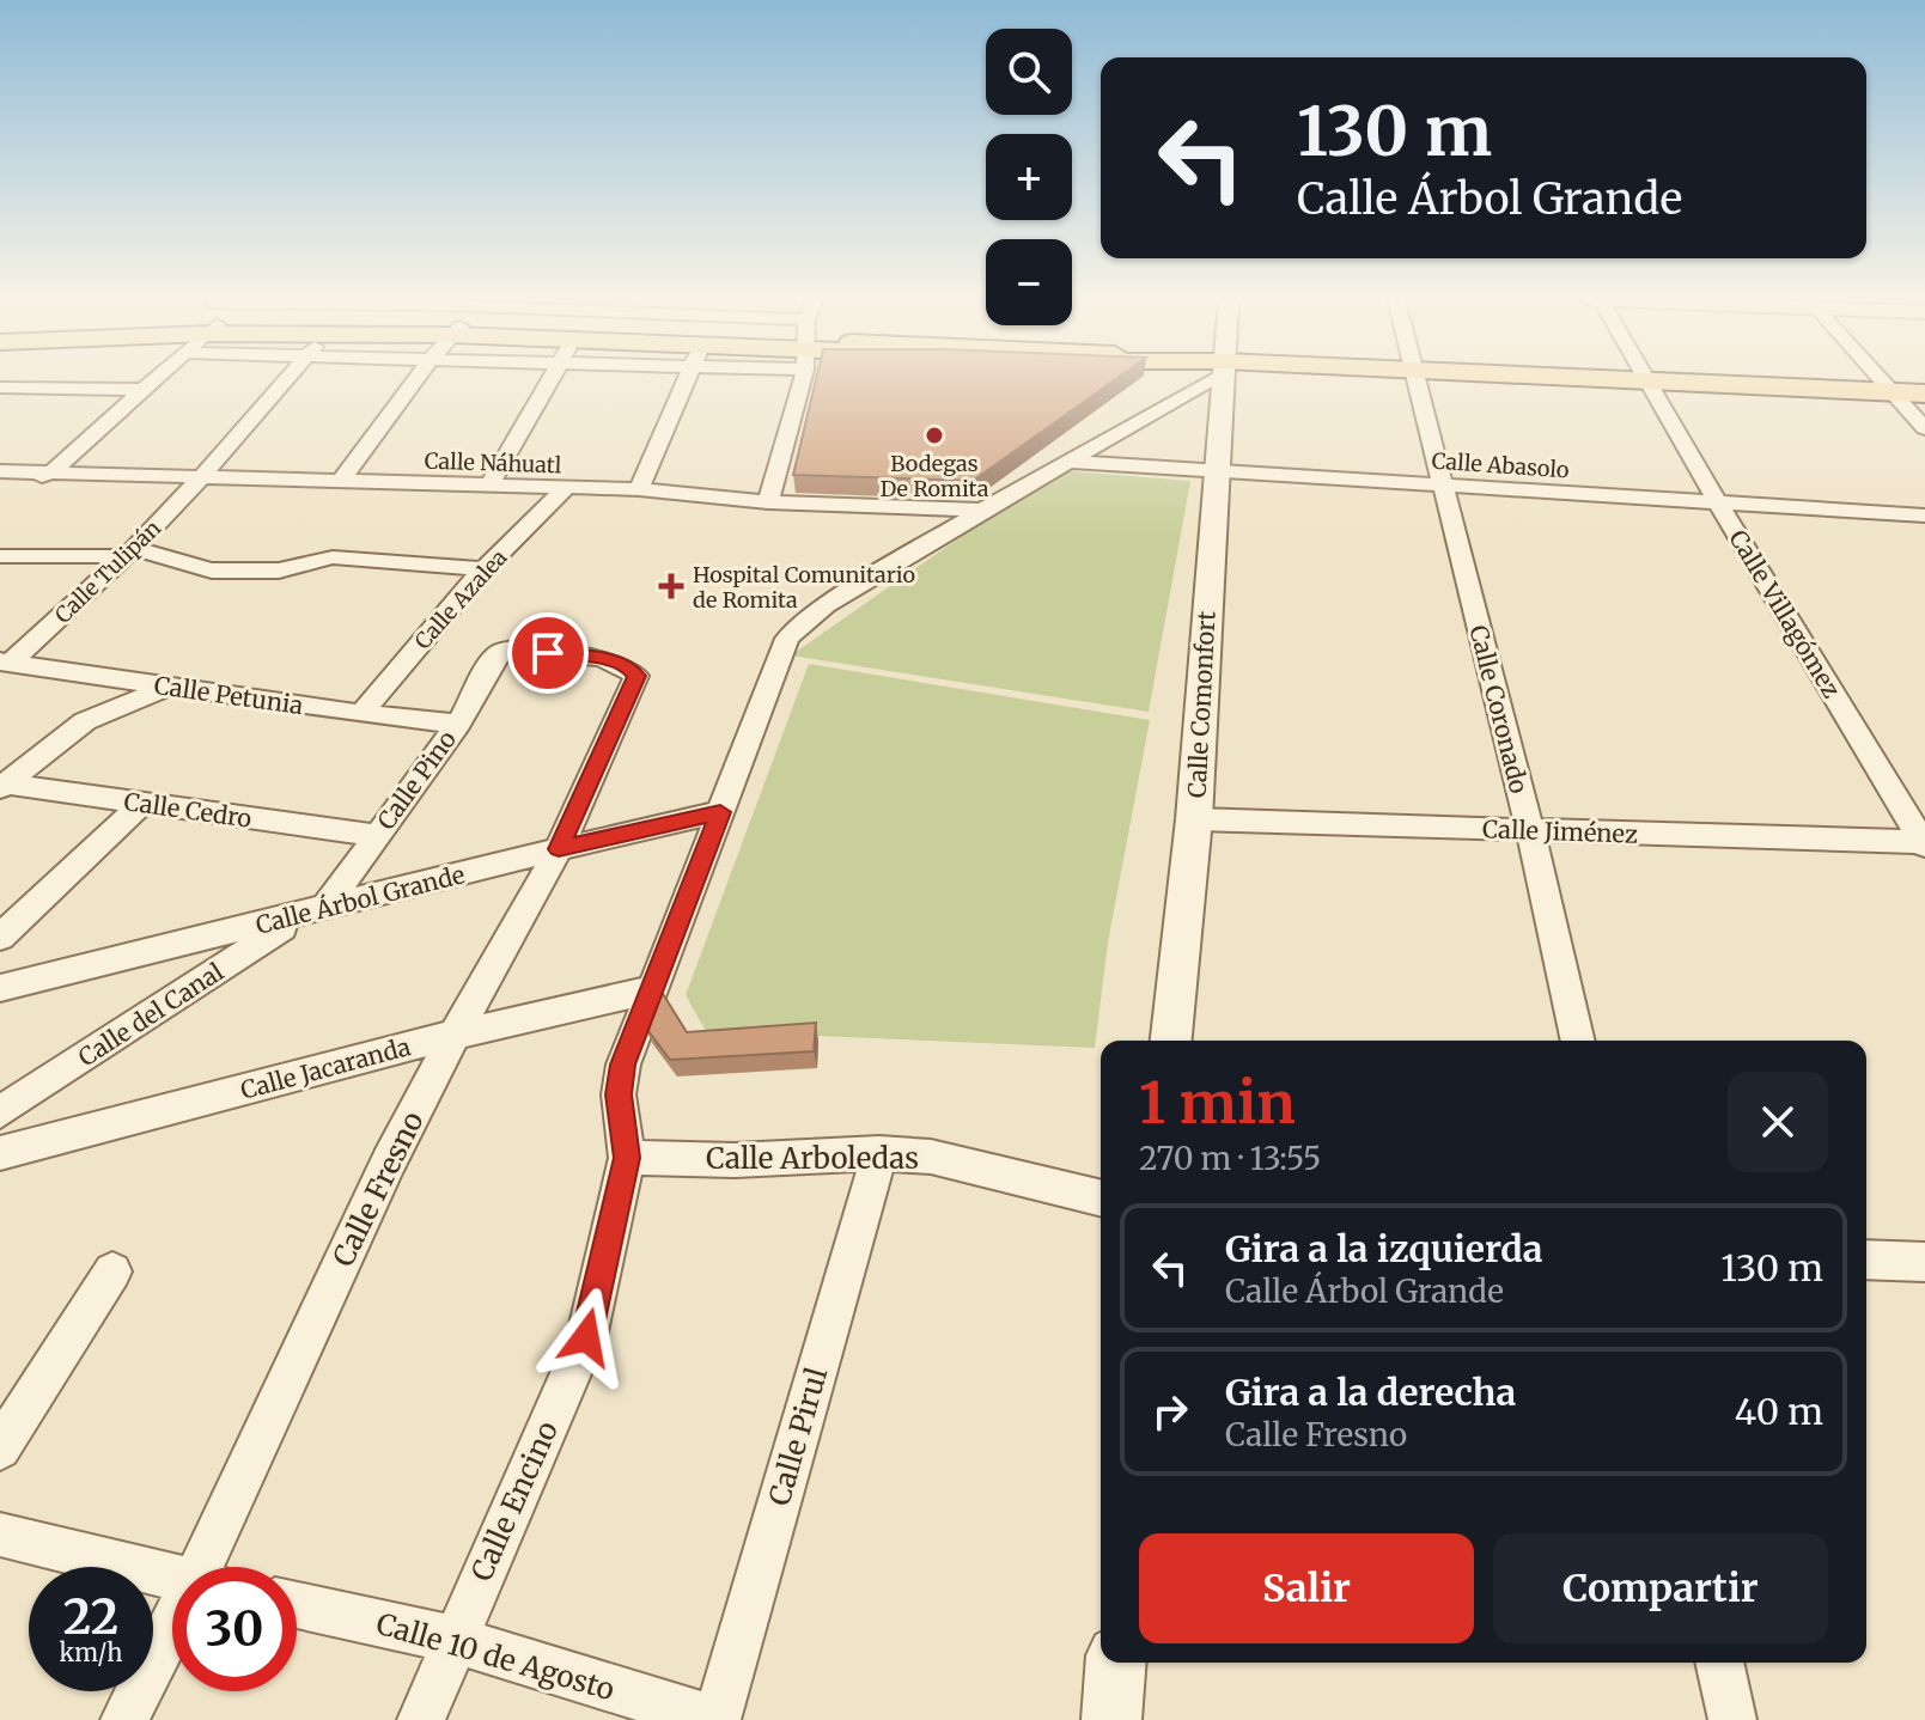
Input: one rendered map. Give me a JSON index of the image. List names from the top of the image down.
{
  "streets": {
    "street": [
      "Calle Náhuatl",
      "Calle Abasolo",
      "Calle Tulipán",
      "Calle Azalea",
      "Calle Villagómez",
      "Calle Petunia",
      "Calle Comonfort",
      "Calle Coronado",
      "Calle Pino",
      "Calle Cedro",
      "Calle Jiménez",
      "Calle Árbol Grande",
      "Calle del Canal",
      "Calle Jacaranda",
      "Calle Arboledas",
      "Calle Fresno",
      "Calle Pirul",
      "Calle Encino",
      "Calle 10 de Agosto"
    ]
  },
  "crossings": [
    ["Calle Náhuatl", "Calle Tulipán"],
    ["Calle Náhuatl", "Calle Azalea"],
    ["Calle Abasolo", "Calle Villagómez"],
    ["Calle Abasolo", "Calle Comonfort"],
    ["Calle Abasolo", "Calle Coronado"],
    ["Calle Tulipán", "Calle Petunia"],
    ["Calle Azalea", "Calle Petunia"],
    ["Calle Villagómez", "Calle Jiménez"],
    ["Calle Petunia", "Calle Pino"],
    ["Calle Comonfort", "Calle Jiménez"],
    ["Calle Coronado", "Calle Jiménez"],
    ["Calle Pino", "Calle Cedro"],
    ["Calle Pino", "Calle Árbol Grande"],
    ["Calle Pino", "Calle del Canal"],
    ["Calle Pino", "Calle Fresno"],
    ["Calle Árbol Grande", "Calle del Canal"],
    ["Calle Árbol Grande", "Calle Fresno"],
    ["Calle Árbol Grande", "Calle Encino"],
    ["Calle Jacaranda", "Calle Fresno"],
    ["Calle Jacaranda", "Calle Encino"],
    ["Calle Arboledas", "Calle Pirul"],
    ["Calle Arboledas", "Calle Encino"],
    ["Calle Pirul", "Calle 10 de Agosto"],
    ["Calle Encino", "Calle 10 de Agosto"]
  ],
  "places": {
    "other": ["Bodegas De Romita"],
    "health": ["Hospital Comunitario de Romita"]
  },
  "page": {
    "map_buttons": ["+", "−"],
    "turn": ["130 m", "Calle Árbol Grande"],
    "heading": ["1 min", "270 m · 13:55"],
    "list": [
      {
        "name": "Gira a la izquierda",
        "note": "Calle Árbol Grande",
        "value": "130 m"
      },
      {
        "name": "Gira a la derecha",
        "note": "Calle Fresno",
        "value": "40 m"
      }
    ],
    "buttons": ["Salir", "Compartir"],
    "speed": "22 km/h",
    "limit": "30"
  }
}
